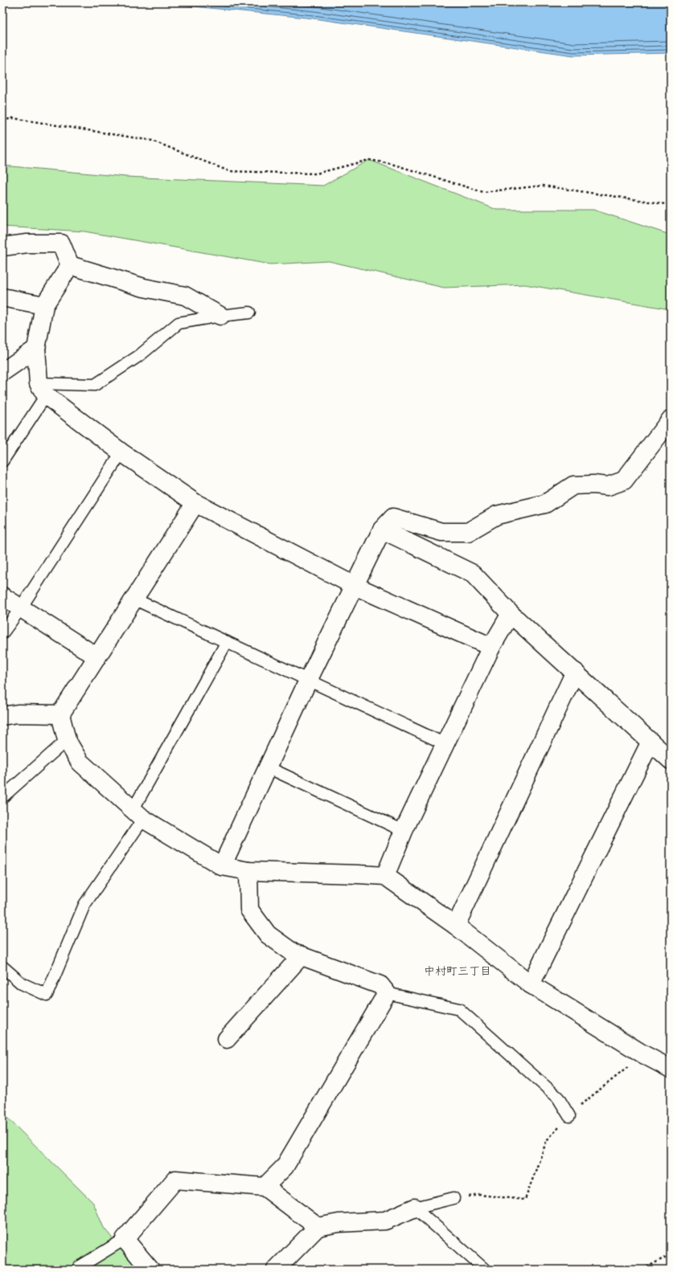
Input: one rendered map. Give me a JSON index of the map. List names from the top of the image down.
{
  "districts": ["中村町三丁目"]
}
